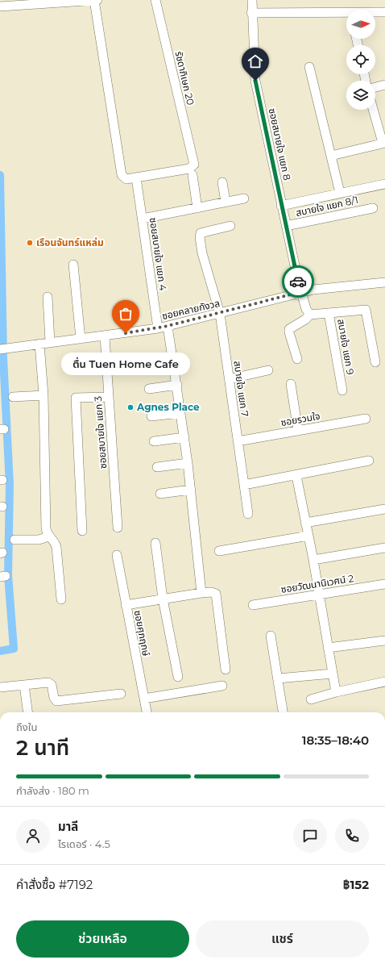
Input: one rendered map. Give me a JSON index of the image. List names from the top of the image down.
{
  "streets": {
    "street": [
      "รัชดาภิเษก 20",
      "ซอยสบายใจ แยก 8",
      "สบายใจ แยก 8/1",
      "ซอยสบายใจ แยก 4",
      "ซอยคลายกังวล",
      "สบายใจ แยก 9",
      "สบายใจ แยก 7",
      "ซอยรวมใจ",
      "ซอยสบายใจ แยก 3",
      "ซอยวัฒนานิเวศน์ 2",
      "ซอยศุภฤกษ์"
    ]
  },
  "crossings": [
    ["ซอยสบายใจ แยก 8", "สบายใจ แยก 8/1"],
    ["ซอยสบายใจ แยก 8", "ซอยคลายกังวล"],
    ["ซอยสบายใจ แยก 4", "ซอยคลายกังวล"],
    ["ซอยคลายกังวล", "สบายใจ แยก 7"],
    ["ซอยคลายกังวล", "ซอยสบายใจ แยก 3"],
    ["สบายใจ แยก 7", "ซอยรวมใจ"]
  ],
  "places": ["เรือนจันทร์แหล่ม", "ตื่น Tuen Home Cafe", "Agnes Place"],
  "north": "right",
  "page": {
    "bubble": "ตื่น Tuen Home Cafe",
    "heading": ["2 นาที", "ถึงใน", "18:35–18:40"],
    "panel": [
      "มาลี",
      "ไรเดอร์ · 4.5",
      "คำสั่งซื้อ #7192",
      "฿152"
    ],
    "bar": "กำลังส่ง · 180 m",
    "buttons": ["ช่วยเหลือ", "แชร์"]
  }
}
